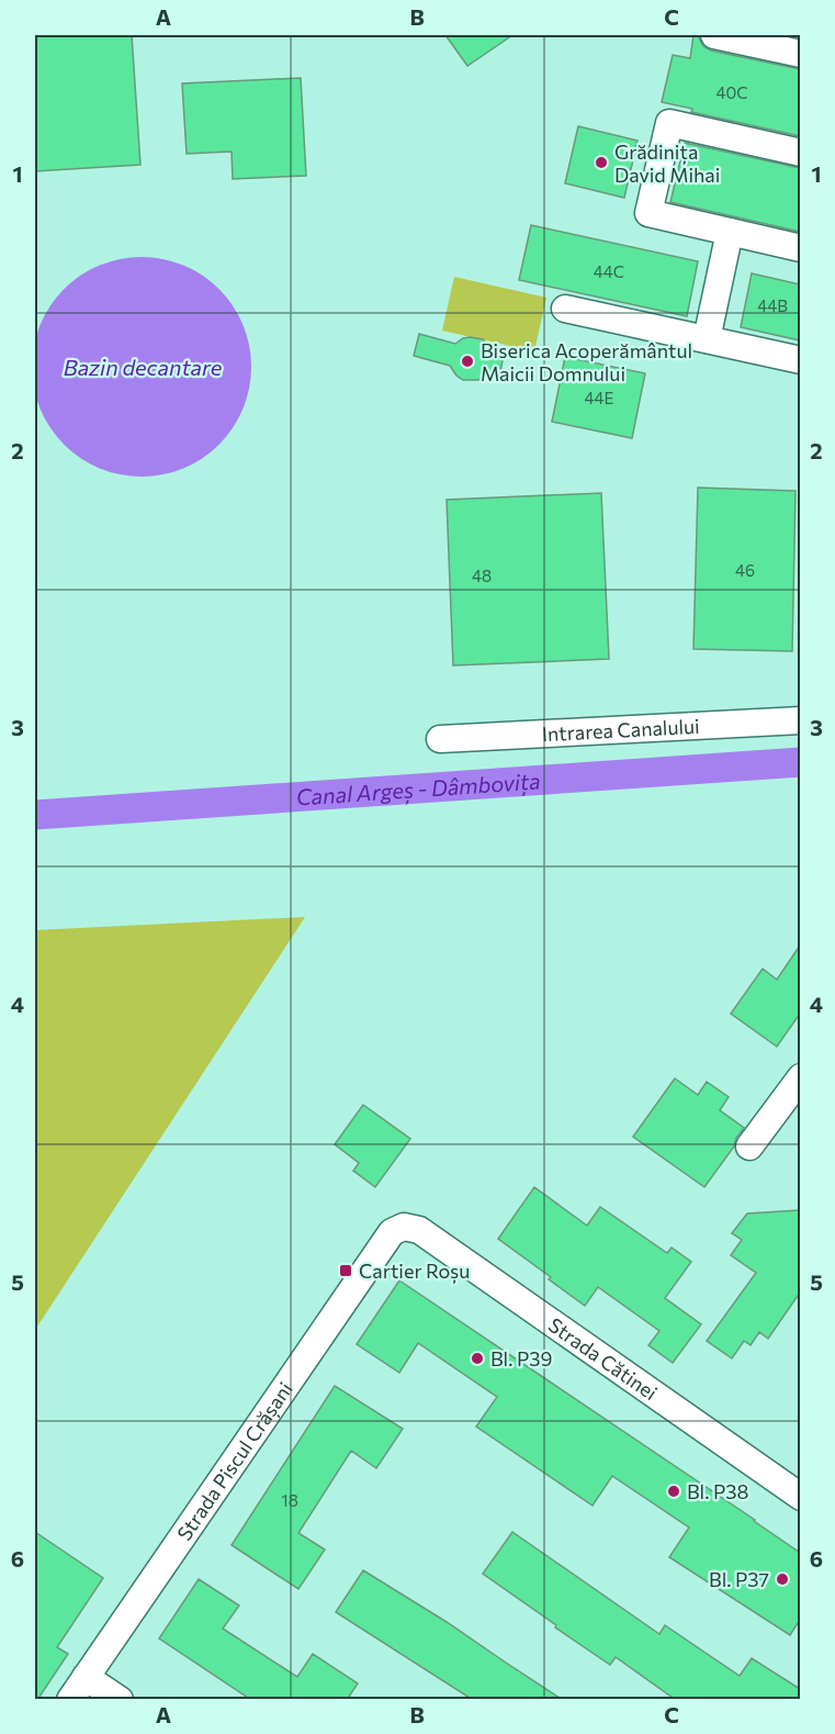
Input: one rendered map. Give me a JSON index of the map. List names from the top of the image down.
{
  "streets": {
    "street": ["Intrarea Canalului", "Strada Cătinei", "Strada Piscul Crășani"]
  },
  "crossings": [
    ["Strada Cătinei", "Strada Piscul Crășani"]
  ],
  "water": ["Bazin decantare", "Canal Argeș - Dâmbovița"],
  "places": {
    "other": [
      "Grădinița David Mihai",
      "Biserica Acoperământul Maicii Domnului",
      "Bl. P39",
      "Bl. P38",
      "Bl. P37"
    ],
    "transit": ["Cartier Roșu"]
  },
  "house_numbers": [
    "40C",
    "44C",
    "44B",
    "44E",
    "46",
    "48",
    "18"
  ],
  "grid": {
    "columns": ["A", "B", "C"],
    "rows": [
      "1",
      "2",
      "3",
      "4",
      "5",
      "6"
    ]
  }
}
